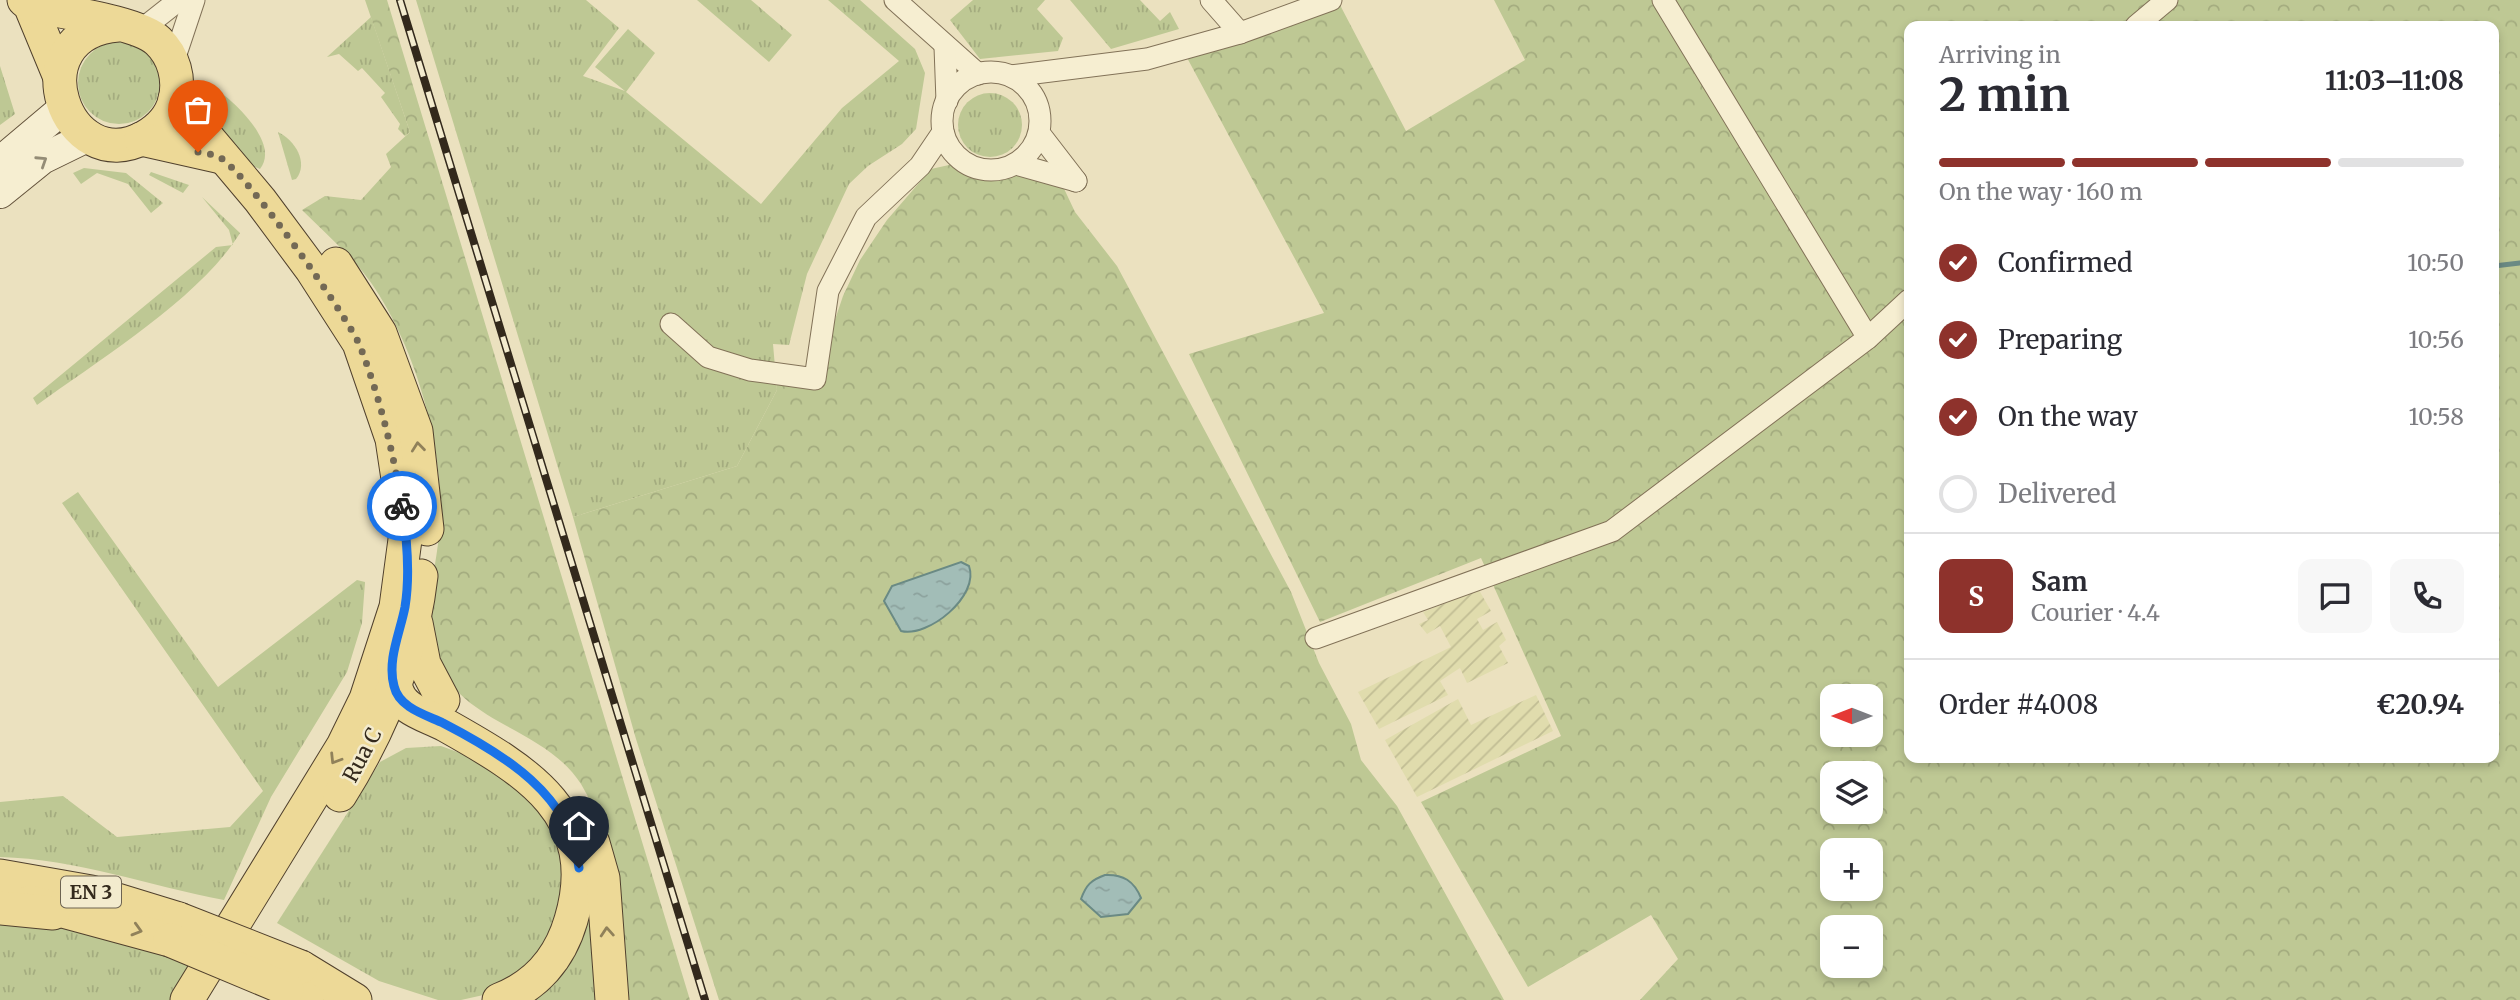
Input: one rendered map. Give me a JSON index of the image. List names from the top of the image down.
{
  "streets": {
    "main road": ["Rua C", "EN 3"]
  },
  "north": "left",
  "page": {
    "heading": ["2 min", "Arriving in", "11:03–11:08"],
    "panel": [
      "Sam",
      "Courier · 4.4",
      "Order #4008",
      "€20.94"
    ],
    "bar": "On the way · 160 m",
    "list": [
      ["Confirmed", "10:50"],
      ["Preparing", "10:56"],
      ["On the way", "10:58"],
      "Delivered"
    ],
    "round": "S",
    "map_buttons": ["+", "−"]
  }
}
